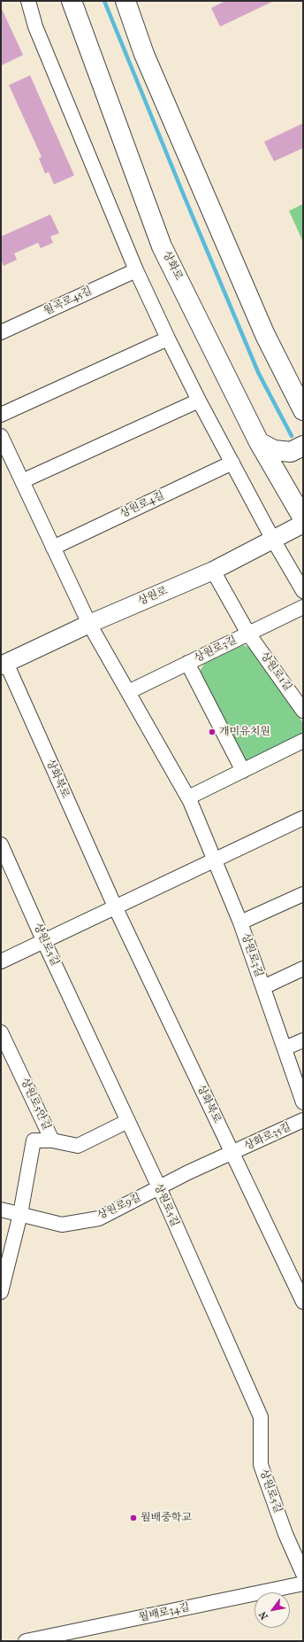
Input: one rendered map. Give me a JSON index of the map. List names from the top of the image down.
{
  "streets": {
    "main road": ["상화로"],
    "street": [
      "월곡로45길",
      "상원로4길",
      "상원로",
      "상원로3길",
      "상원로1길",
      "상화북로",
      "상원로5길",
      "상원로5안길",
      "상화로35길",
      "상원로9길",
      "월배로34길"
    ]
  },
  "crossings": [
    ["상원로", "상원로3길"],
    ["상원로", "상원로1길"],
    ["상원로", "상화북로"],
    ["상원로3길", "상원로1길"],
    ["상화북로", "상화로35길"],
    ["상화북로", "상원로9길"],
    ["상원로5길", "상원로5안길"],
    ["상원로5길", "상원로9길"],
    ["상화로35길", "상원로9길"]
  ],
  "places": ["개미유치원", "월배중학교"],
  "north": "bottom left"
}
